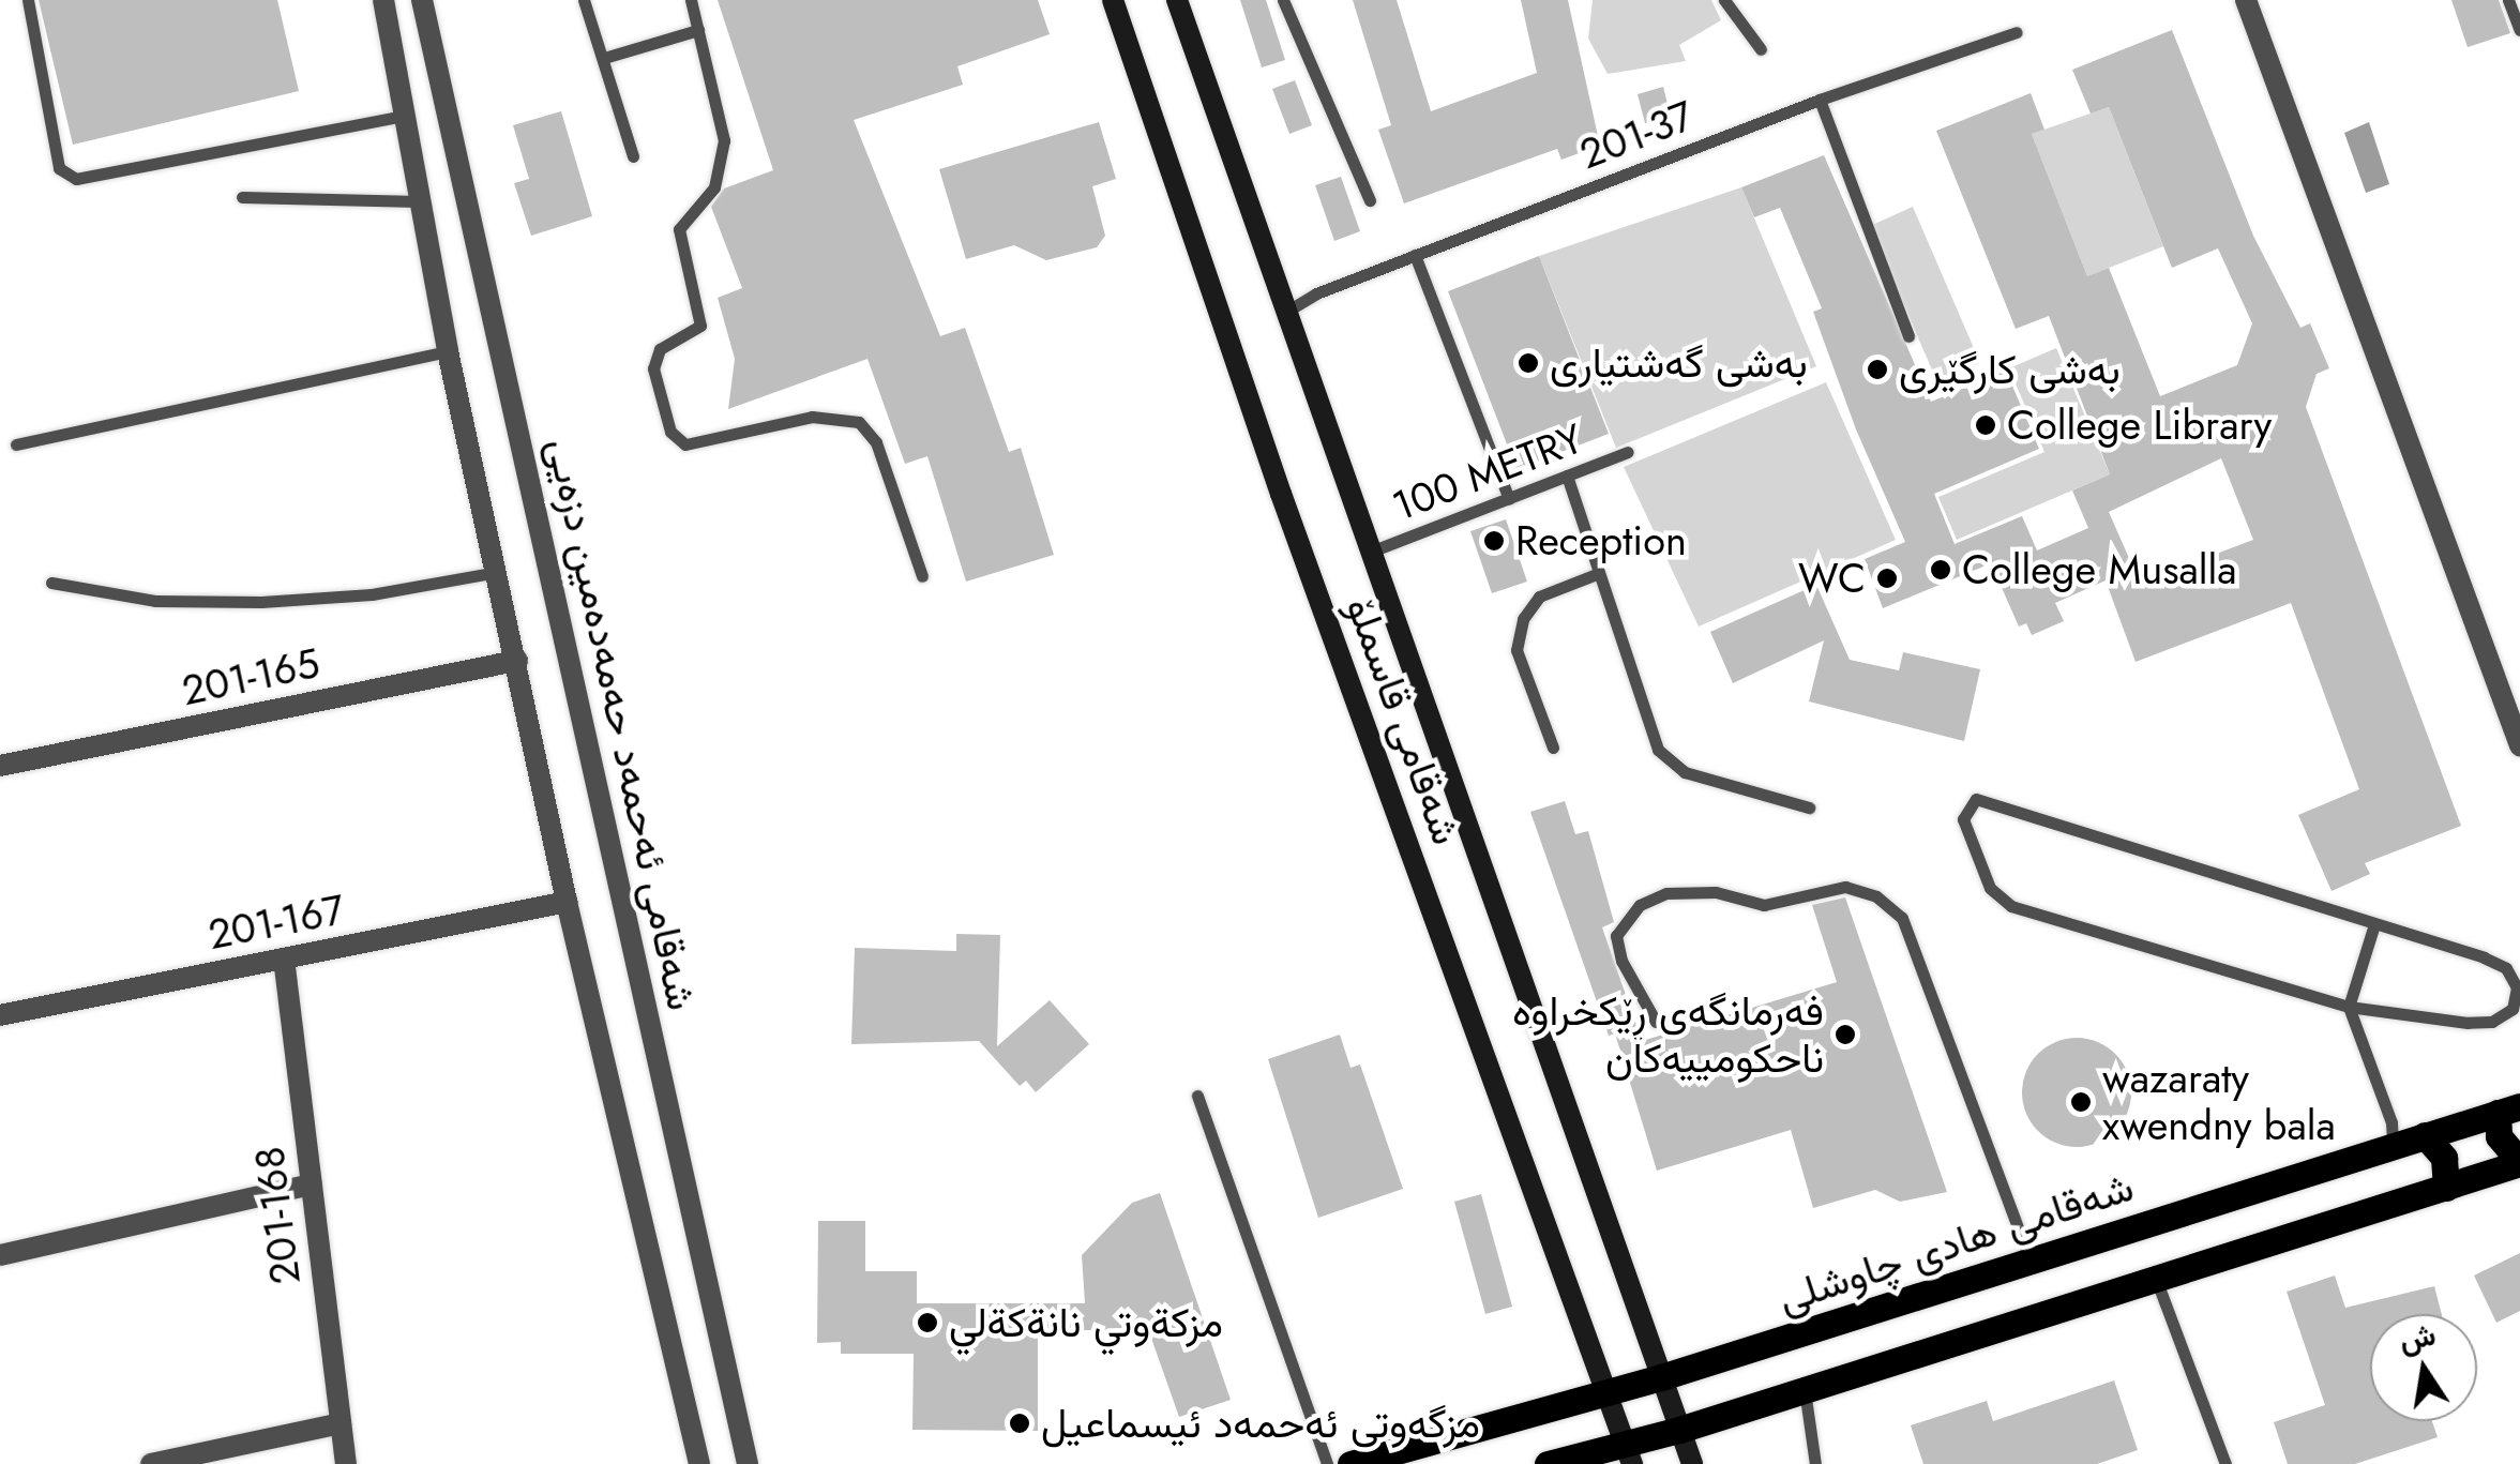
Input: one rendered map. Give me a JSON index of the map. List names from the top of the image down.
{
  "streets": {
    "main road": ["شەقامی قاسملۆ", "شەقامی هادی چاوشلی"],
    "street": [
      "201-165",
      "شەقامی ئەحمەد حەمەدەمین دزەیی",
      "201-167",
      "201-168"
    ],
    "lane": ["201-37", "100 METRY"]
  },
  "crossings": [
    ["201-37", "شەقامی قاسملۆ"],
    ["100 METRY", "شەقامی قاسملۆ"],
    ["شەقامی قاسملۆ", "شەقامی هادی چاوشلی"],
    ["201-167", "201-168"]
  ],
  "places": [
    "بەشی گەشتیاری",
    "بەشی کارگێری",
    "College Library",
    "Reception",
    "College Musalla",
    "WC",
    "فەرمانگەی ڕێکخراوە ناحکومییەکان",
    "wazaraty xwendny bala",
    "مزكةوتي نانةكةلي",
    "مزگەوتی ئەحمەد ئیسماعیل"
  ],
  "north": "top"
}
